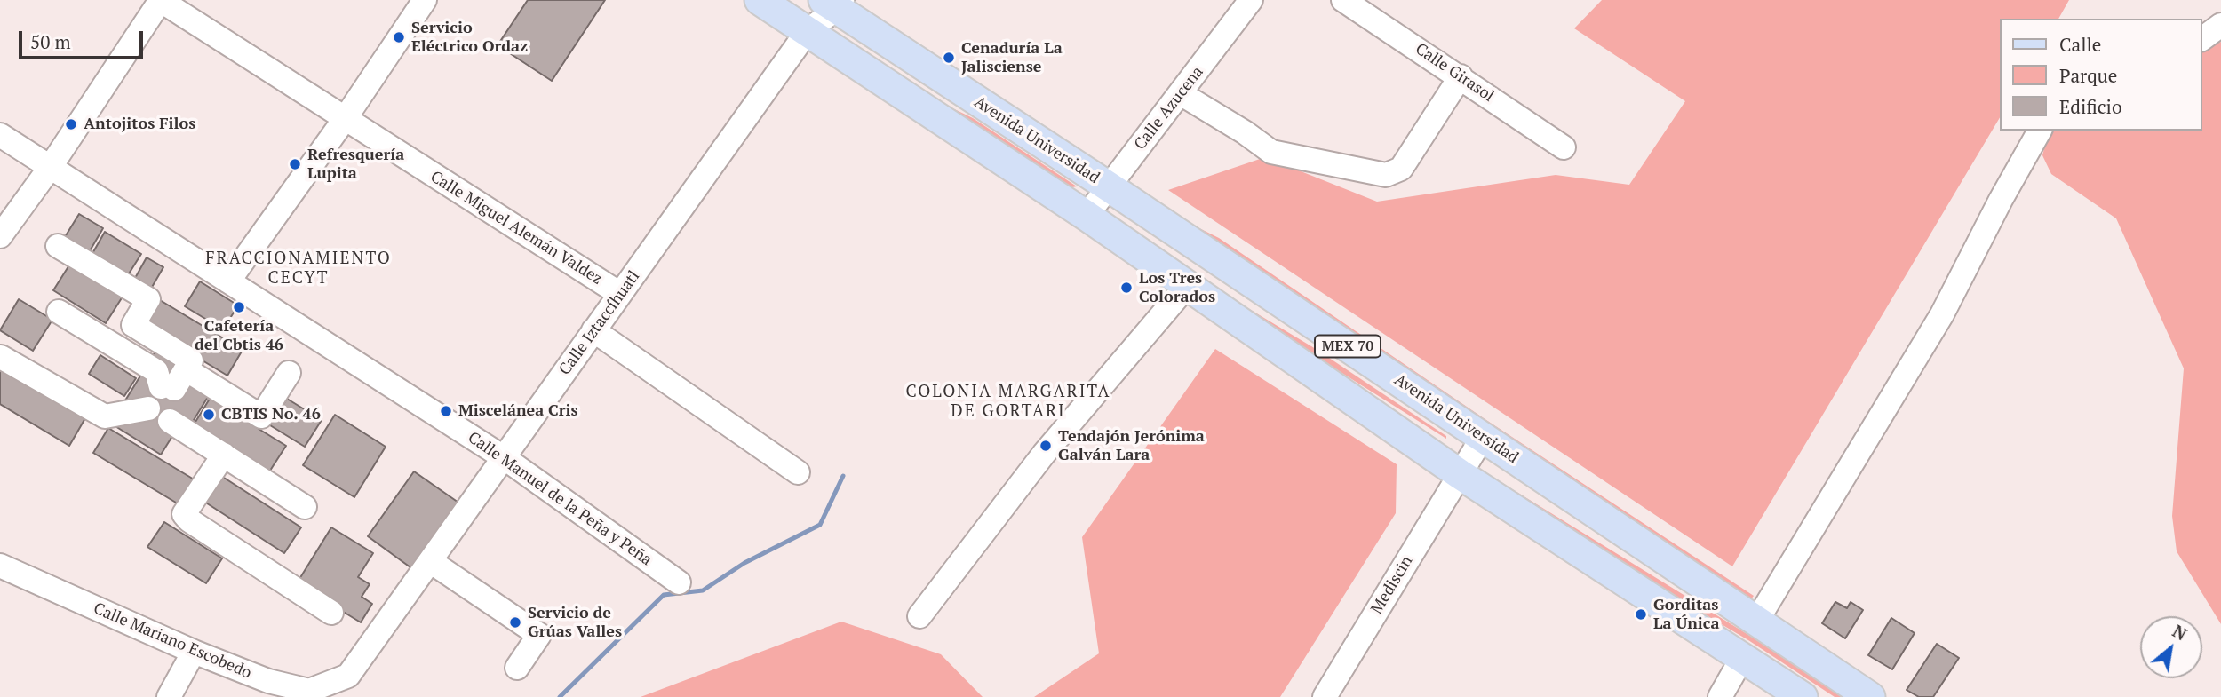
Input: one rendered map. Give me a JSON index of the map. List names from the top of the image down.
{
  "streets": {
    "main road": ["Avenida Universidad", "MEX 70"],
    "street": [
      "Calle Girasol",
      "Calle Azucena",
      "Calle Miguel Alemán Valdez",
      "Calle Iztaccíhuatl",
      "Calle Manuel de la Peña y Peña",
      "Mediscin",
      "Calle Mariano Escobedo"
    ]
  },
  "crossings": [
    ["Calle Azucena", "Avenida Universidad"],
    ["Calle Azucena", "MEX 70"],
    ["Avenida Universidad", "Calle Iztaccíhuatl"],
    ["Avenida Universidad", "Mediscin"],
    ["Calle Miguel Alemán Valdez", "Calle Iztaccíhuatl"],
    ["Calle Iztaccíhuatl", "MEX 70"],
    ["Calle Iztaccíhuatl", "Calle Manuel de la Peña y Peña"],
    ["Calle Iztaccíhuatl", "Calle Mariano Escobedo"],
    ["MEX 70", "Mediscin"]
  ],
  "districts": ["FRACCIONAMIENTO CECYT", "COLONIA MARGARITA DE GORTARI"],
  "places": [
    "Servicio Eléctrico Ordaz",
    "Cenaduría La Jalisciense",
    "Antojitos Filos",
    "Refresquería Lupita",
    "Los Tres Colorados",
    "Cafetería del Cbtis 46",
    "Miscelánea Cris",
    "CBTIS No. 46",
    "Tendajón Jerónima Galván Lara",
    "Gorditas La Única",
    "Servicio de Grúas Valles"
  ],
  "legend": ["Calle", "Parque", "Edificio"],
  "scale_bar": "50 m",
  "north": "top right"
}
